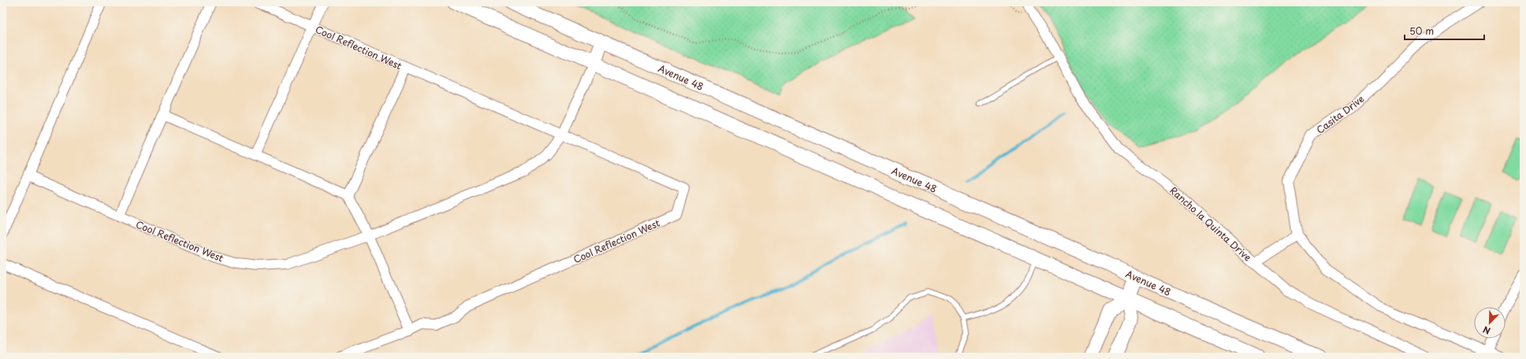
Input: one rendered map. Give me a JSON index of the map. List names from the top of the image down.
{
  "streets": {
    "main road": ["Avenue 48"],
    "street": ["Cool Reflection West", "Casita Drive", "Rancho la Quinta Drive"]
  },
  "scale_bar": "50 m",
  "north": "bottom left"
}
